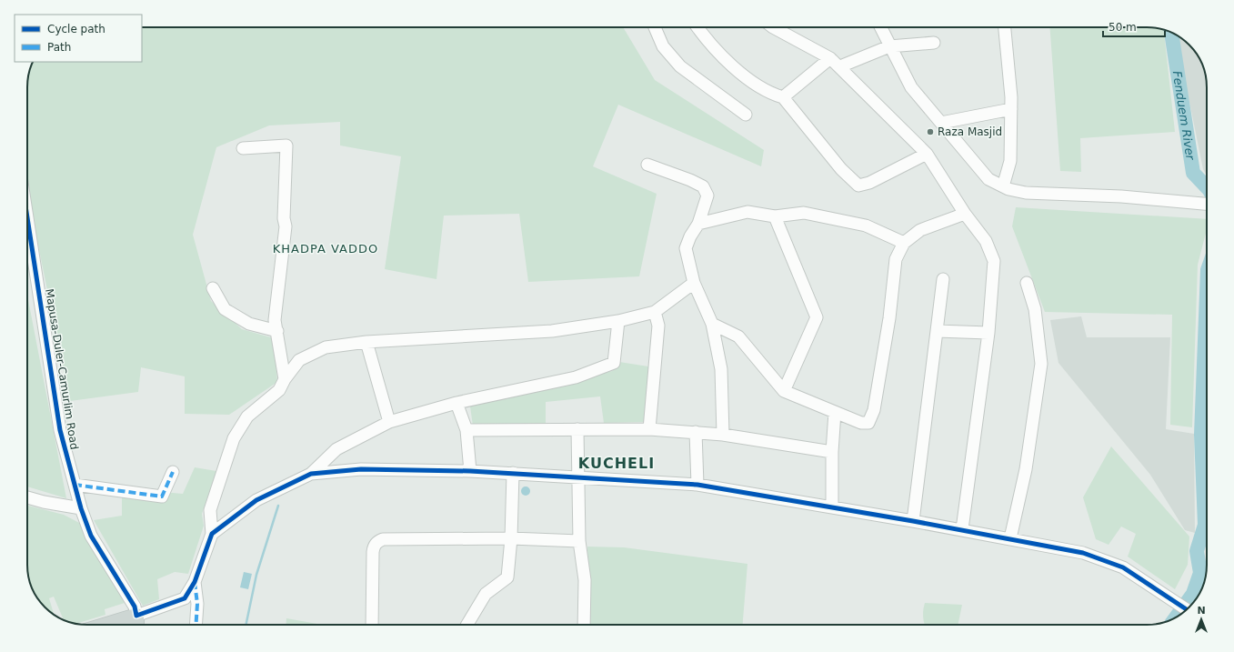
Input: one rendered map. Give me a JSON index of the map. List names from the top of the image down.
{
  "streets": {
    "street": ["Mapusa-Duler-Camurlim Road"]
  },
  "districts": ["KHADPA VADDO", "KUCHELI"],
  "water": ["Fenduem River"],
  "places": ["Raza Masjid"],
  "legend": ["Cycle path", "Path"],
  "scale_bar": "50 m",
  "north": "top"
}
